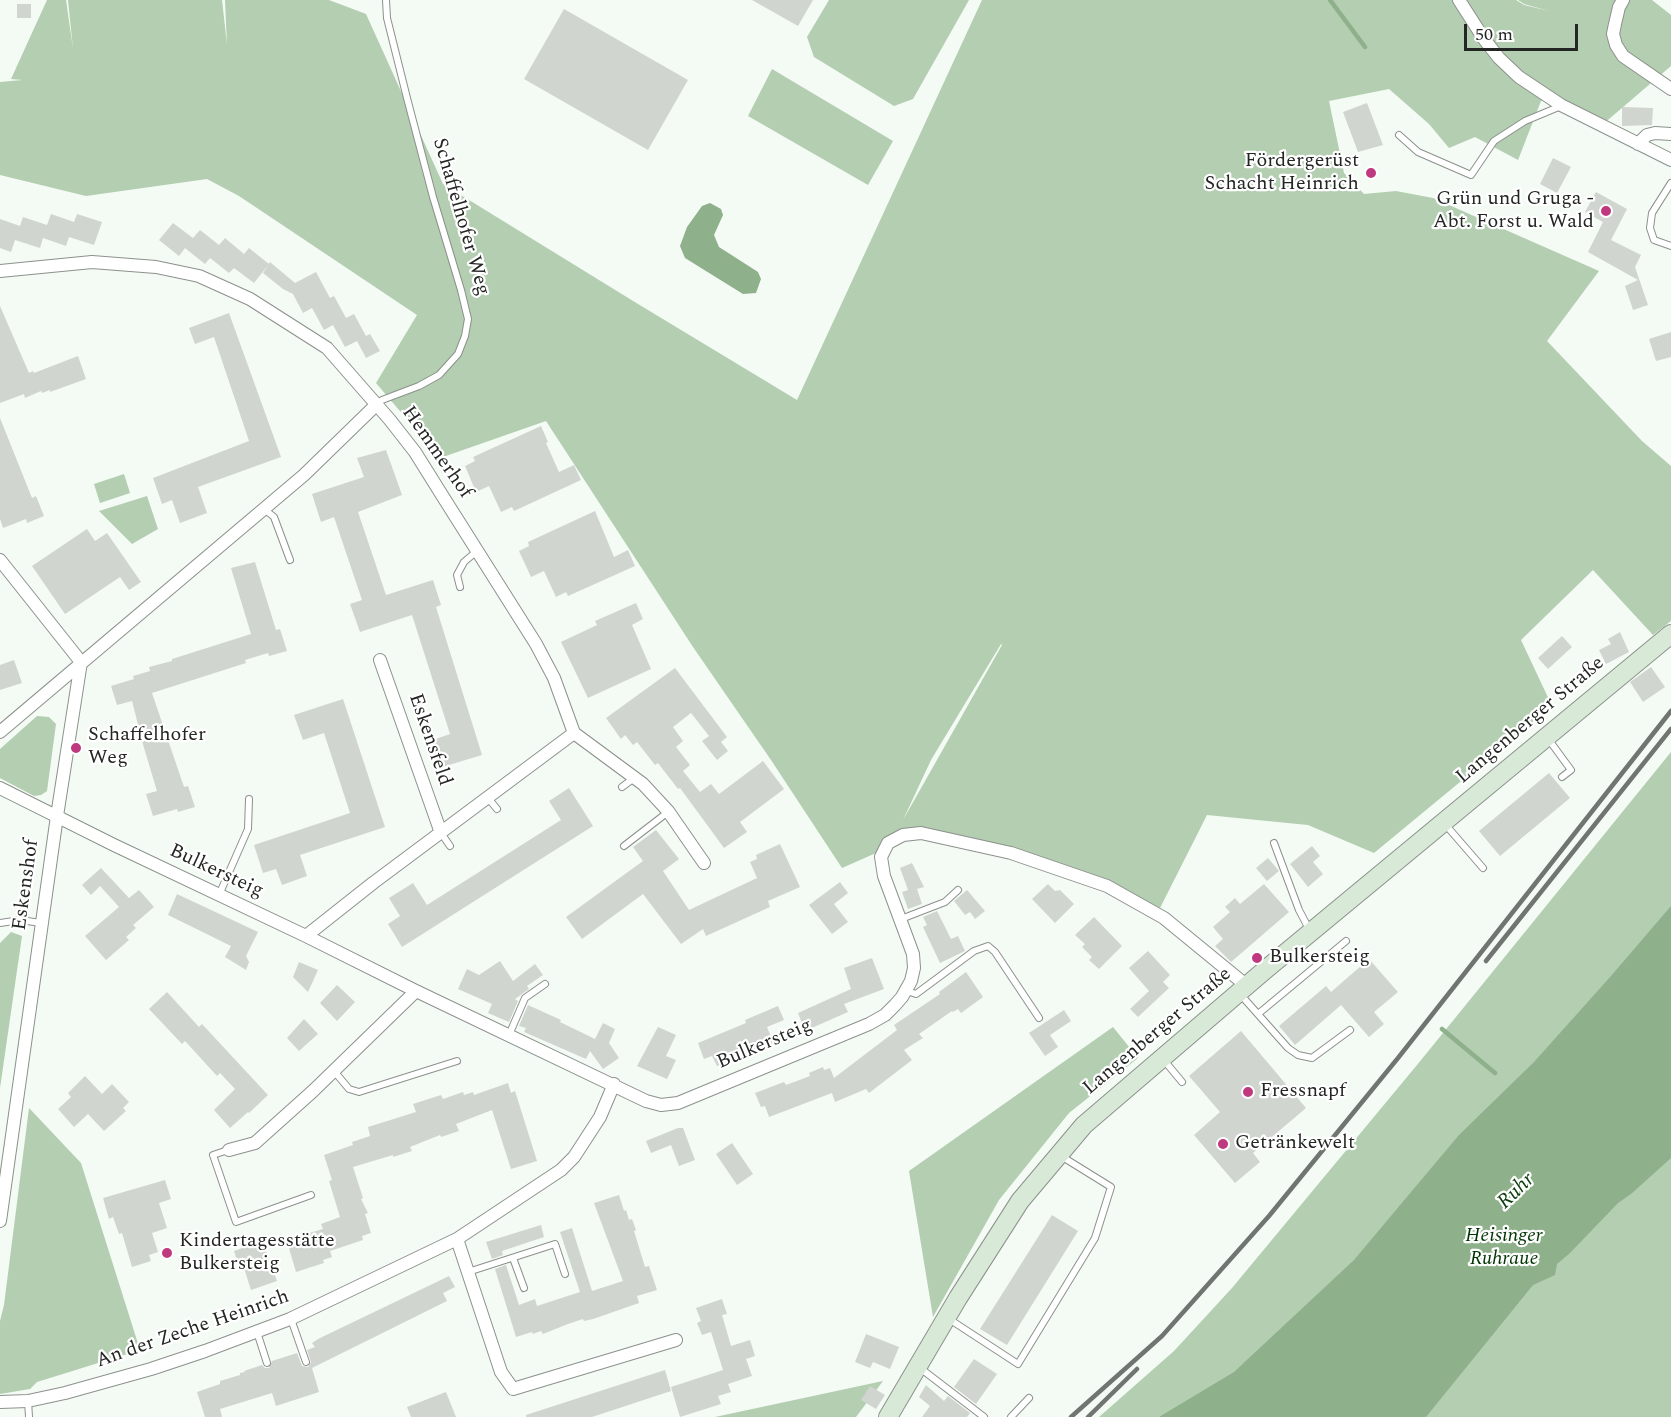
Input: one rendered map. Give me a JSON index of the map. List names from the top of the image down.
{
  "streets": {
    "main road": ["Langenberger Straße"],
    "street": [
      "Schaffelhofer Weg",
      "Hemmerhof",
      "Eskensfeld",
      "Bulkersteig",
      "Eskenshof",
      "An der Zeche Heinrich"
    ]
  },
  "crossings": [
    ["Schaffelhofer Weg", "Hemmerhof"],
    ["Schaffelhofer Weg", "Eskenshof"],
    ["Langenberger Straße", "Bulkersteig"],
    ["Bulkersteig", "Eskenshof"],
    ["Bulkersteig", "An der Zeche Heinrich"]
  ],
  "water": ["Ruhr"],
  "parks": ["Heisinger Ruhraue"],
  "places": [
    "Fördergerüst Schacht Heinrich",
    "Grün und Gruga - Abt. Forst u. Wald",
    "Schaffelhofer Weg",
    "Bulkersteig",
    "Fressnapf",
    "Getränkewelt",
    "Kindertagesstätte Bulkersteig"
  ],
  "scale_bar": "50 m"
}
